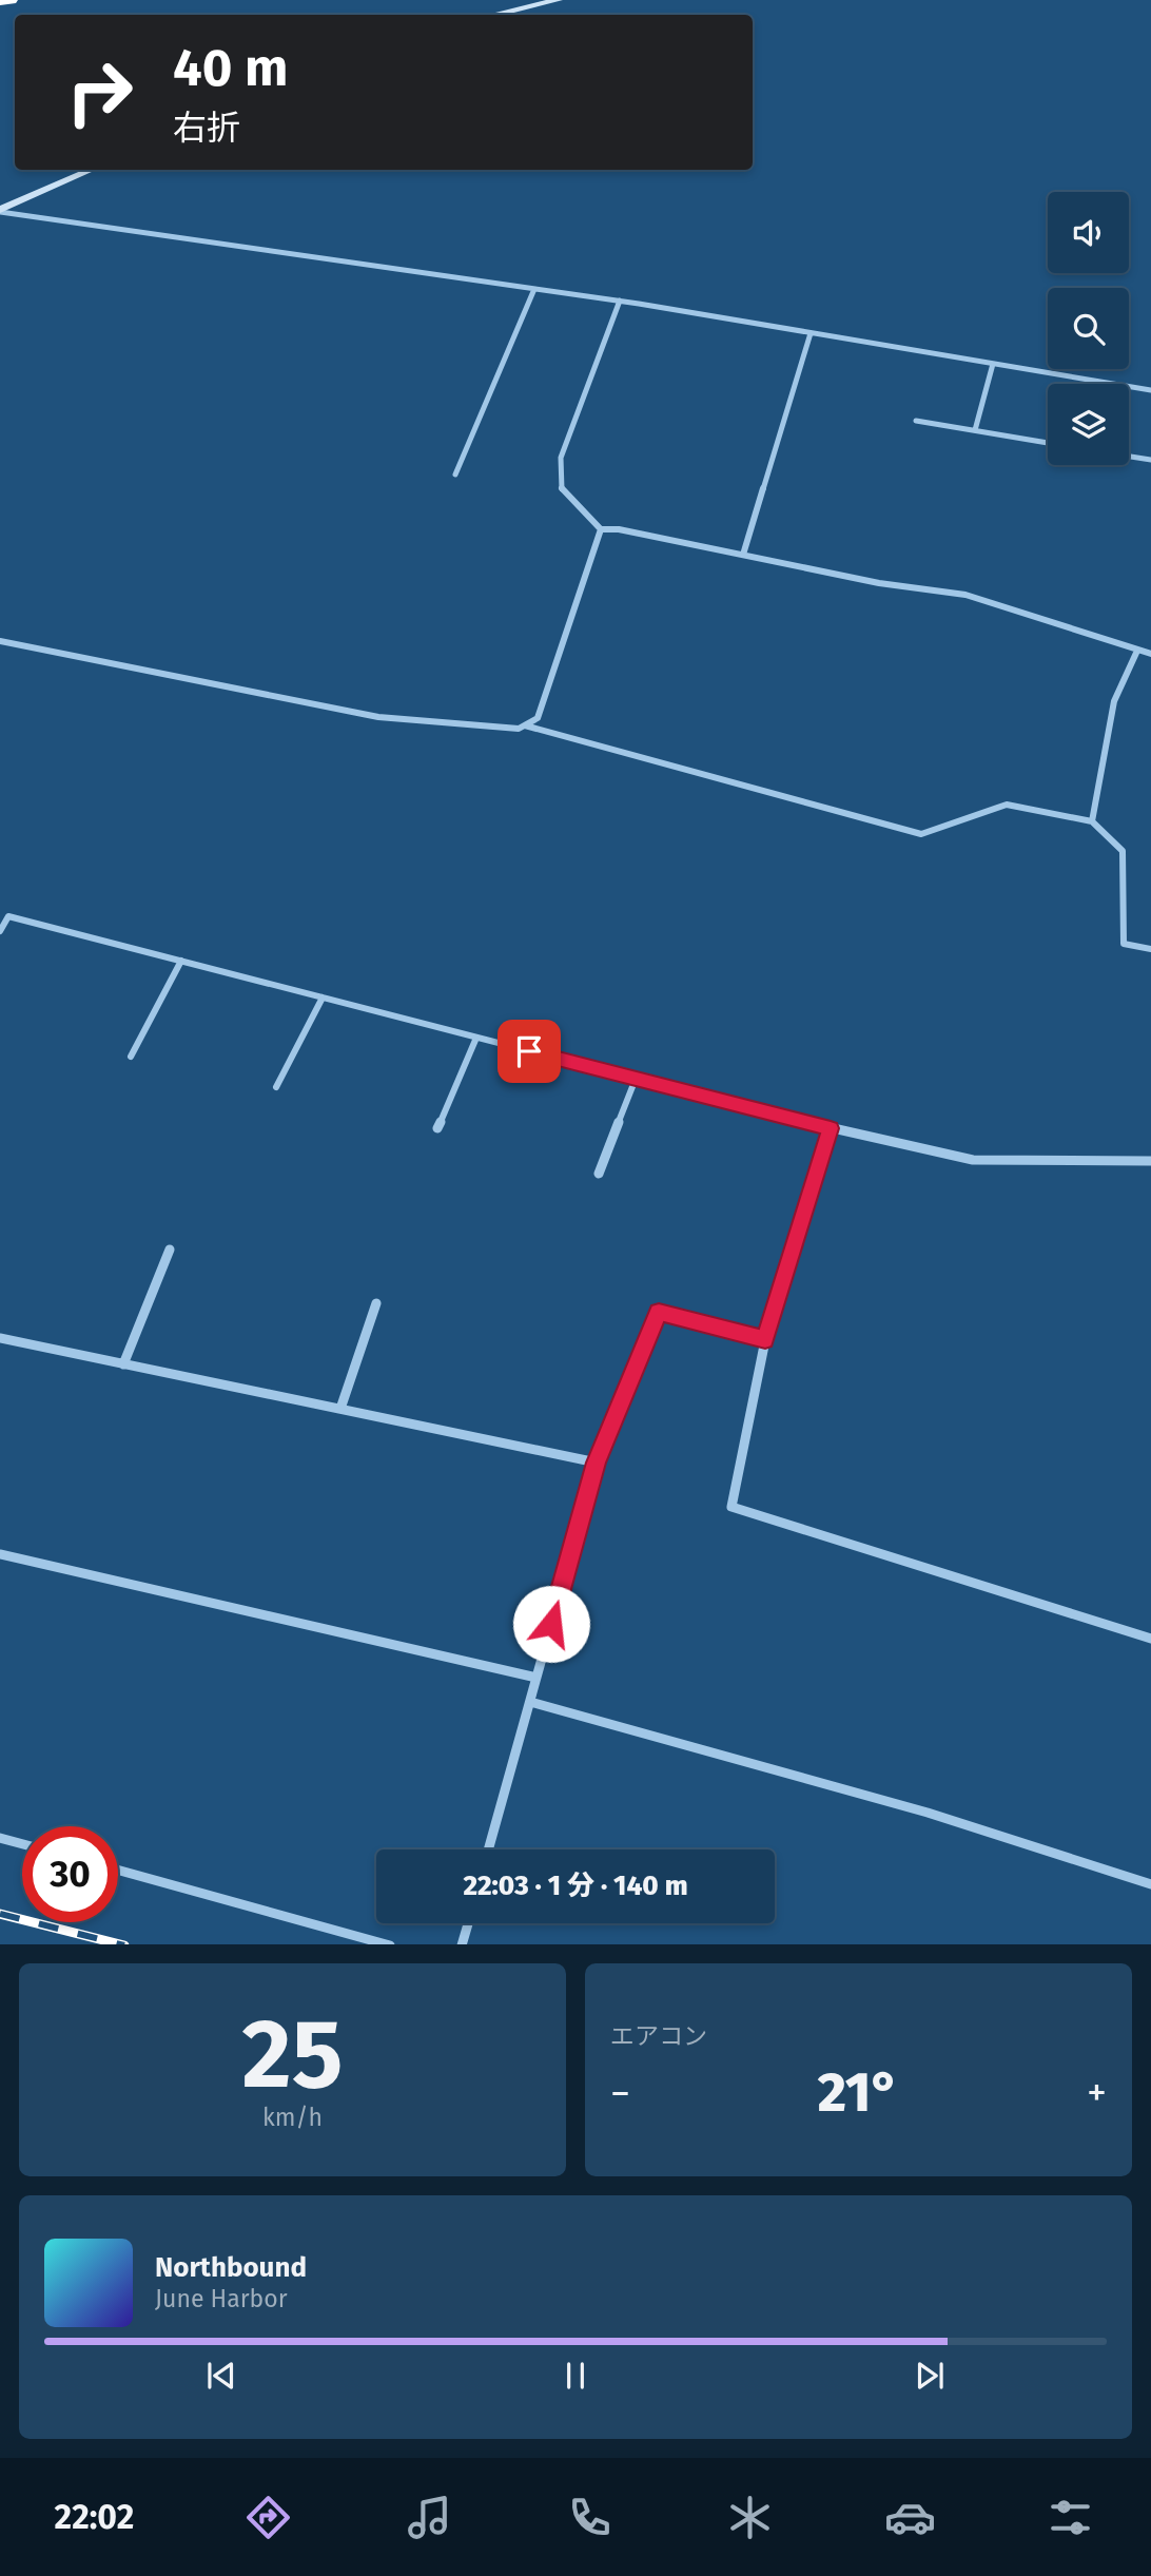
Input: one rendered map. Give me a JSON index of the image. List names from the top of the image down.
{
  "page": {
    "turn": ["40 m", "右折"],
    "limit": "30",
    "trip": "22:03 · 1 分 · 140 m",
    "tile": [
      ["25", "km/h"],
      "エアコン"
    ],
    "heat": ["−", "21°", "+"],
    "song": ["Northbound", "June Harbor"],
    "tabs": "22:02"
  }
}
